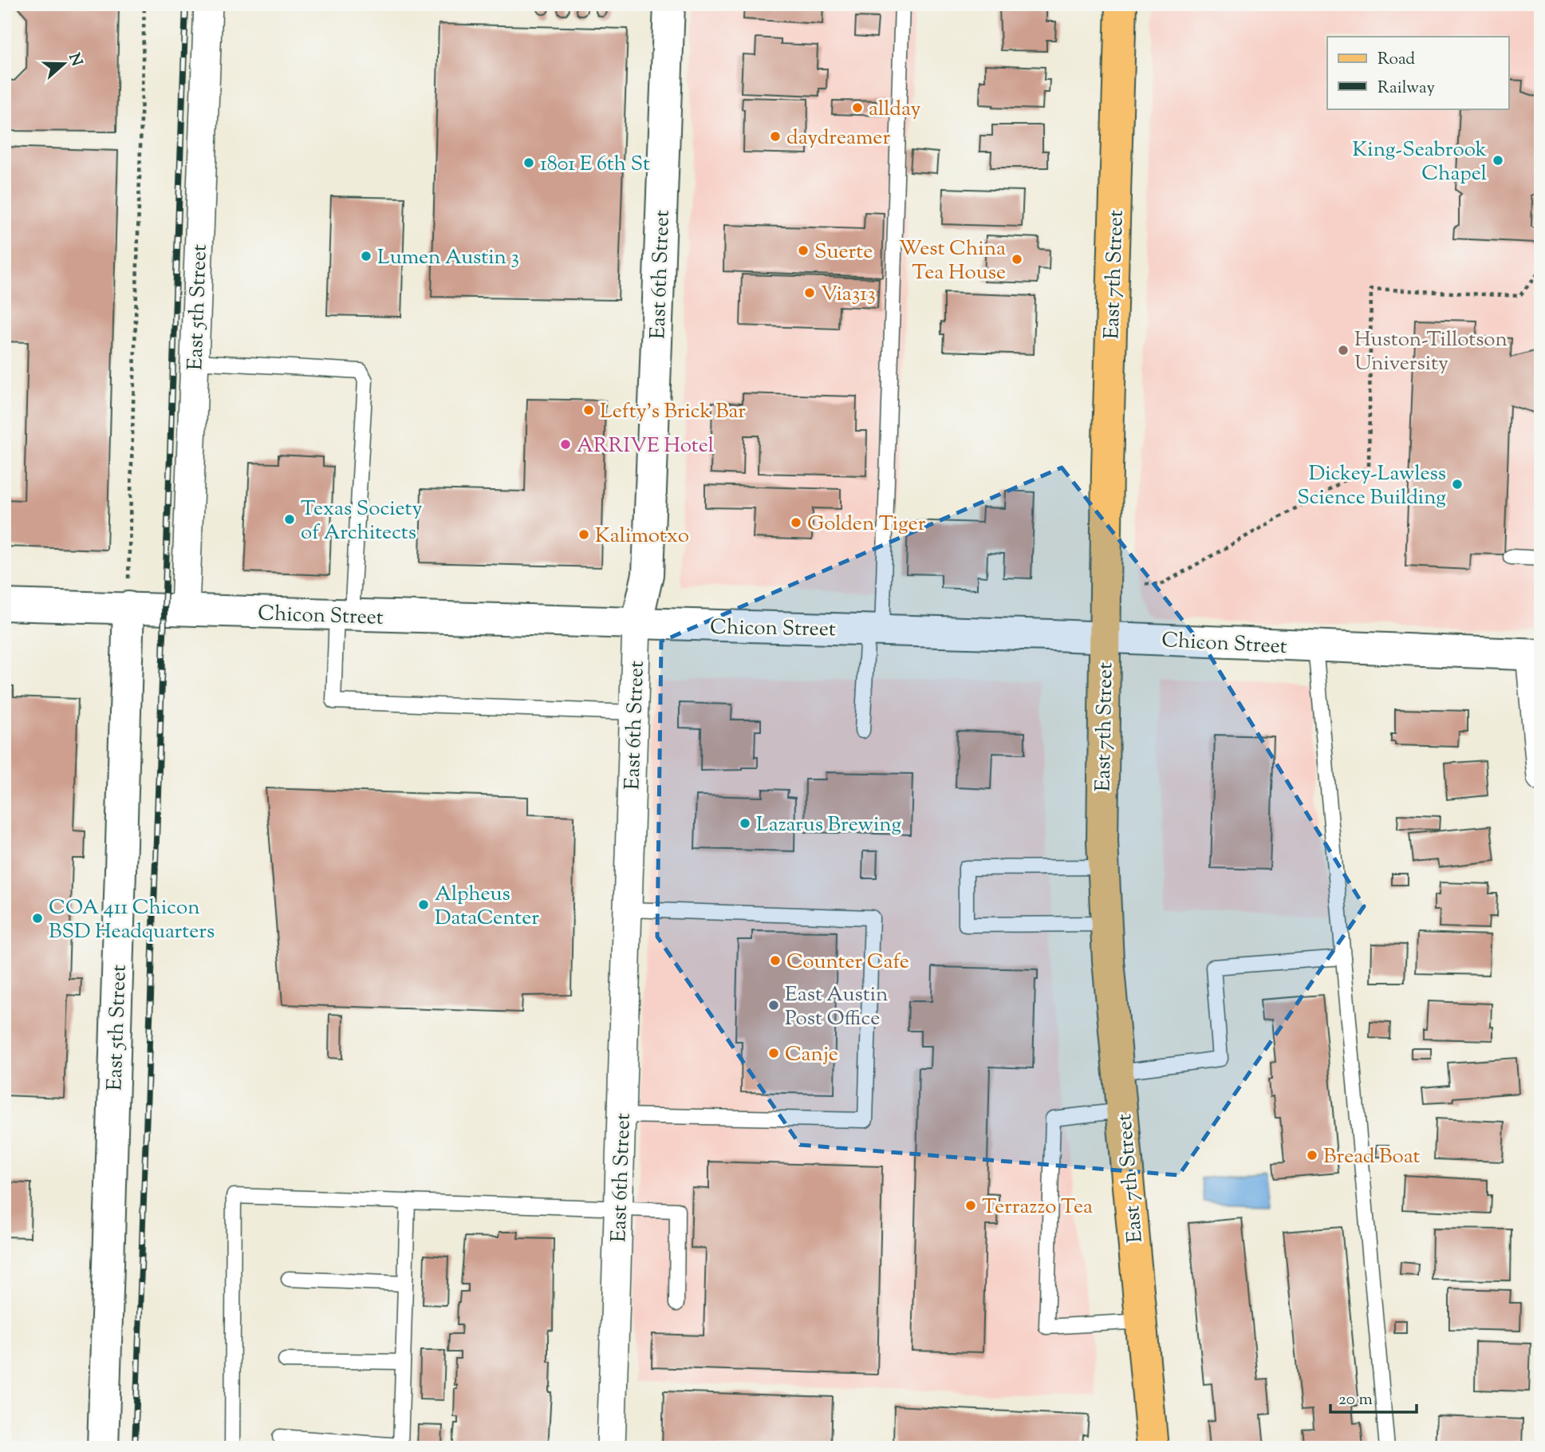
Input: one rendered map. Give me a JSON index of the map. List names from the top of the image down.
{
  "streets": {
    "main road": ["East 7th Street"],
    "street": ["East 6th Street", "East 5th Street", "Chicon Street"]
  },
  "crossings": [
    ["East 6th Street", "Chicon Street"],
    ["East 7th Street", "Chicon Street"],
    ["East 5th Street", "Chicon Street"]
  ],
  "places": [
    "allday",
    "daydreamer",
    "King-Seabrook Chapel",
    "1801 E 6th St",
    "Suerte",
    "Lumen Austin 3",
    "West China Tea House",
    "Via313",
    "Huston-Tillotson University",
    "Lefty's Brick Bar",
    "ARRIVE Hotel",
    "Dickey-Lawless Science Building",
    "Texas Society of Architects",
    "Golden Tiger",
    "Kalimotxo",
    "Lazarus Brewing",
    "Alpheus DataCenter",
    "COA 411 Chicon BSD Headquarters",
    "Counter Cafe",
    "East Austin Post Office",
    "Canje",
    "Bread Boat",
    "Terrazzo Tea"
  ],
  "legend": ["Road", "Railway"],
  "scale_bar": "20 m",
  "north": "right"
}
